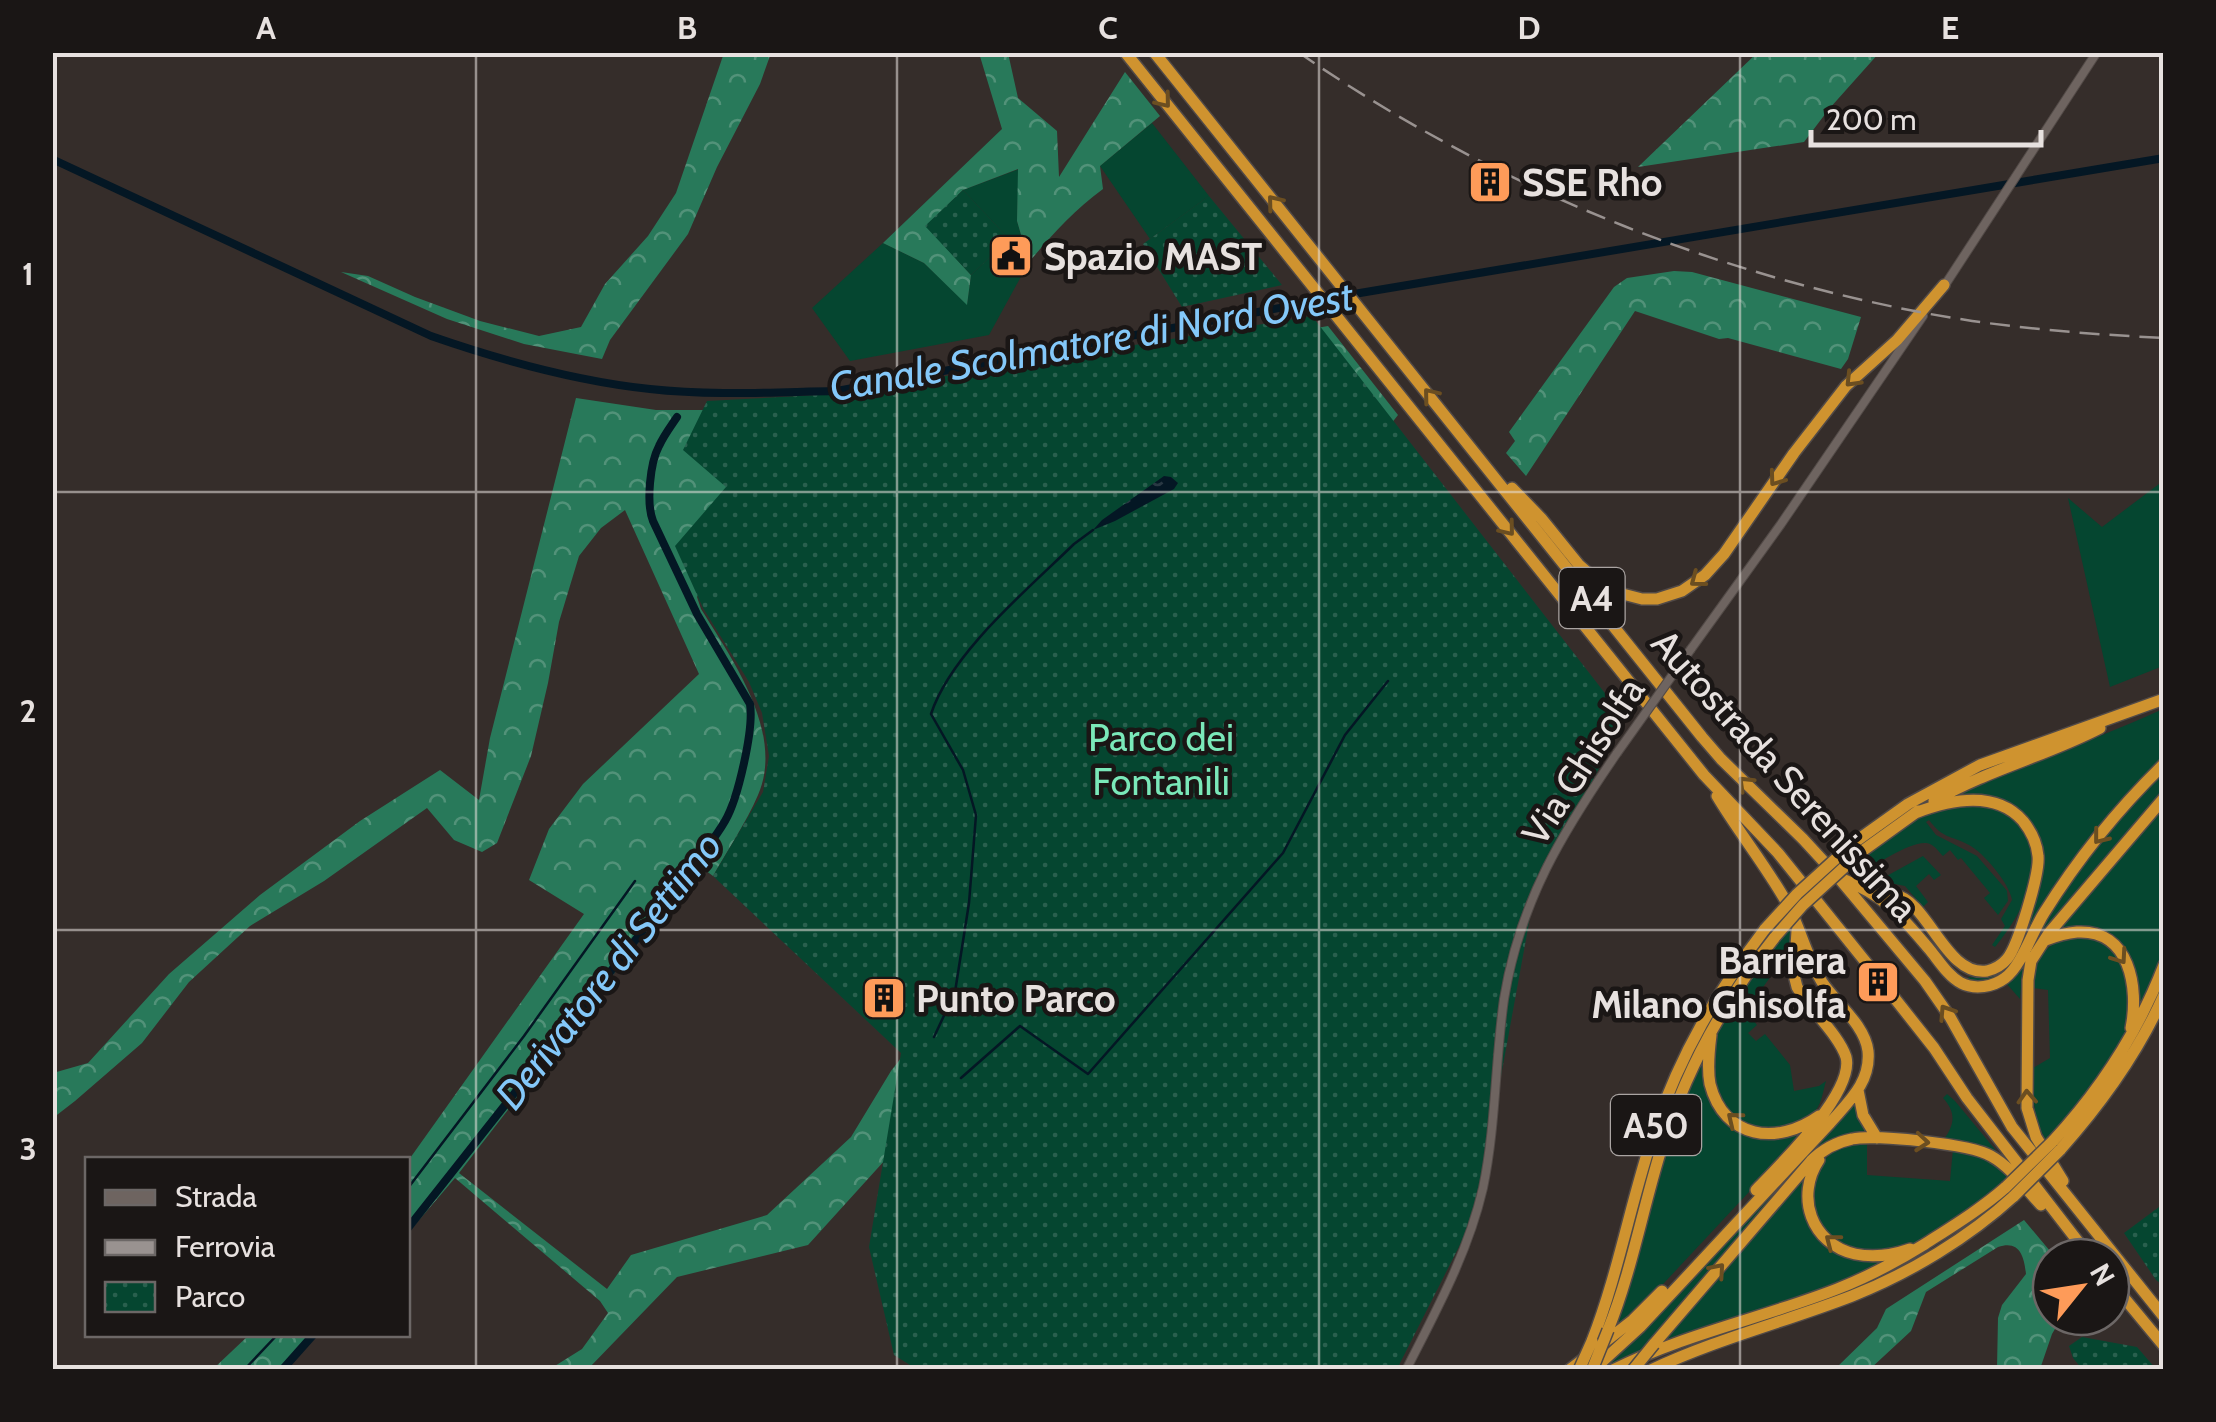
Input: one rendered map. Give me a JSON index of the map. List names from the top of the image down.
{
  "streets": {
    "highway": ["A4", "Autostrada Serenissima", "A50"],
    "street": ["Via Ghisolfa"]
  },
  "water": ["Canale Scolmatore di Nord Ovest", "Derivatore di Settimo"],
  "parks": ["Parco dei Fontanili"],
  "places": {
    "building": ["SSE Rho", "Barriera Milano Ghisolfa", "Punto Parco"],
    "public building": ["Spazio MAST"]
  },
  "legend": ["Strada", "Ferrovia", "Parco"],
  "scale_bar": "200 m",
  "north": "top right",
  "grid": {
    "columns": [
      "A",
      "B",
      "C",
      "D",
      "E"
    ],
    "rows": ["1", "2", "3"]
  }
}
